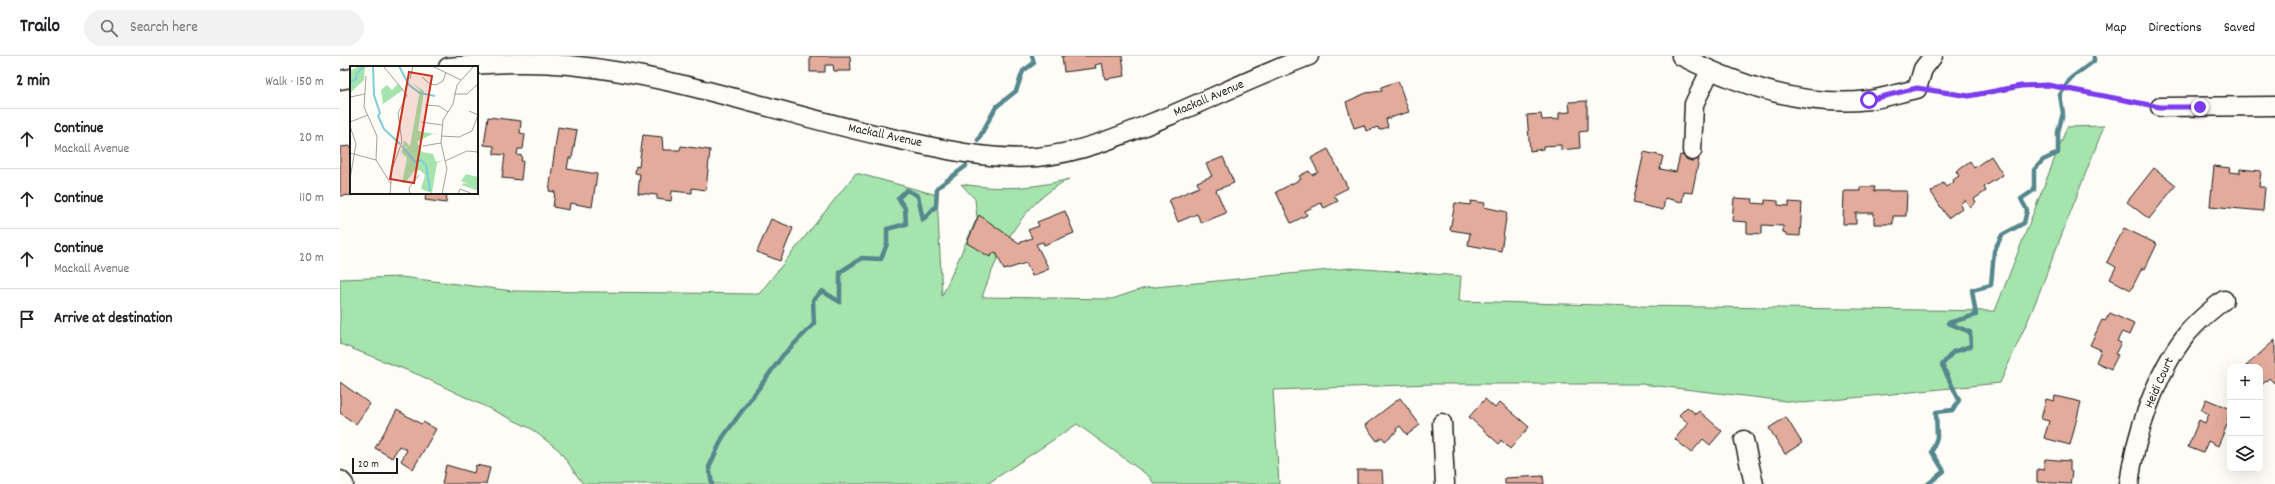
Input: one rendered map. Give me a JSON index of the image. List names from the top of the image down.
{
  "streets": {
    "street": ["Mackall Avenue", "Heidi Court"]
  },
  "scale_bar": "20 m",
  "page": {
    "header": "Trailo",
    "search": "Search here",
    "nav": ["Map", "Directions", "Saved"],
    "heading": ["2 min", "Walk · 150 m"],
    "list": [
      ["Continue", "Mackall Avenue", "20 m"],
      ["Continue", "110 m"],
      ["Continue", "Mackall Avenue", "20 m"],
      "Arrive at destination"
    ],
    "map_buttons": ["+", "−"],
    "scale": "20 m"
  }
}
